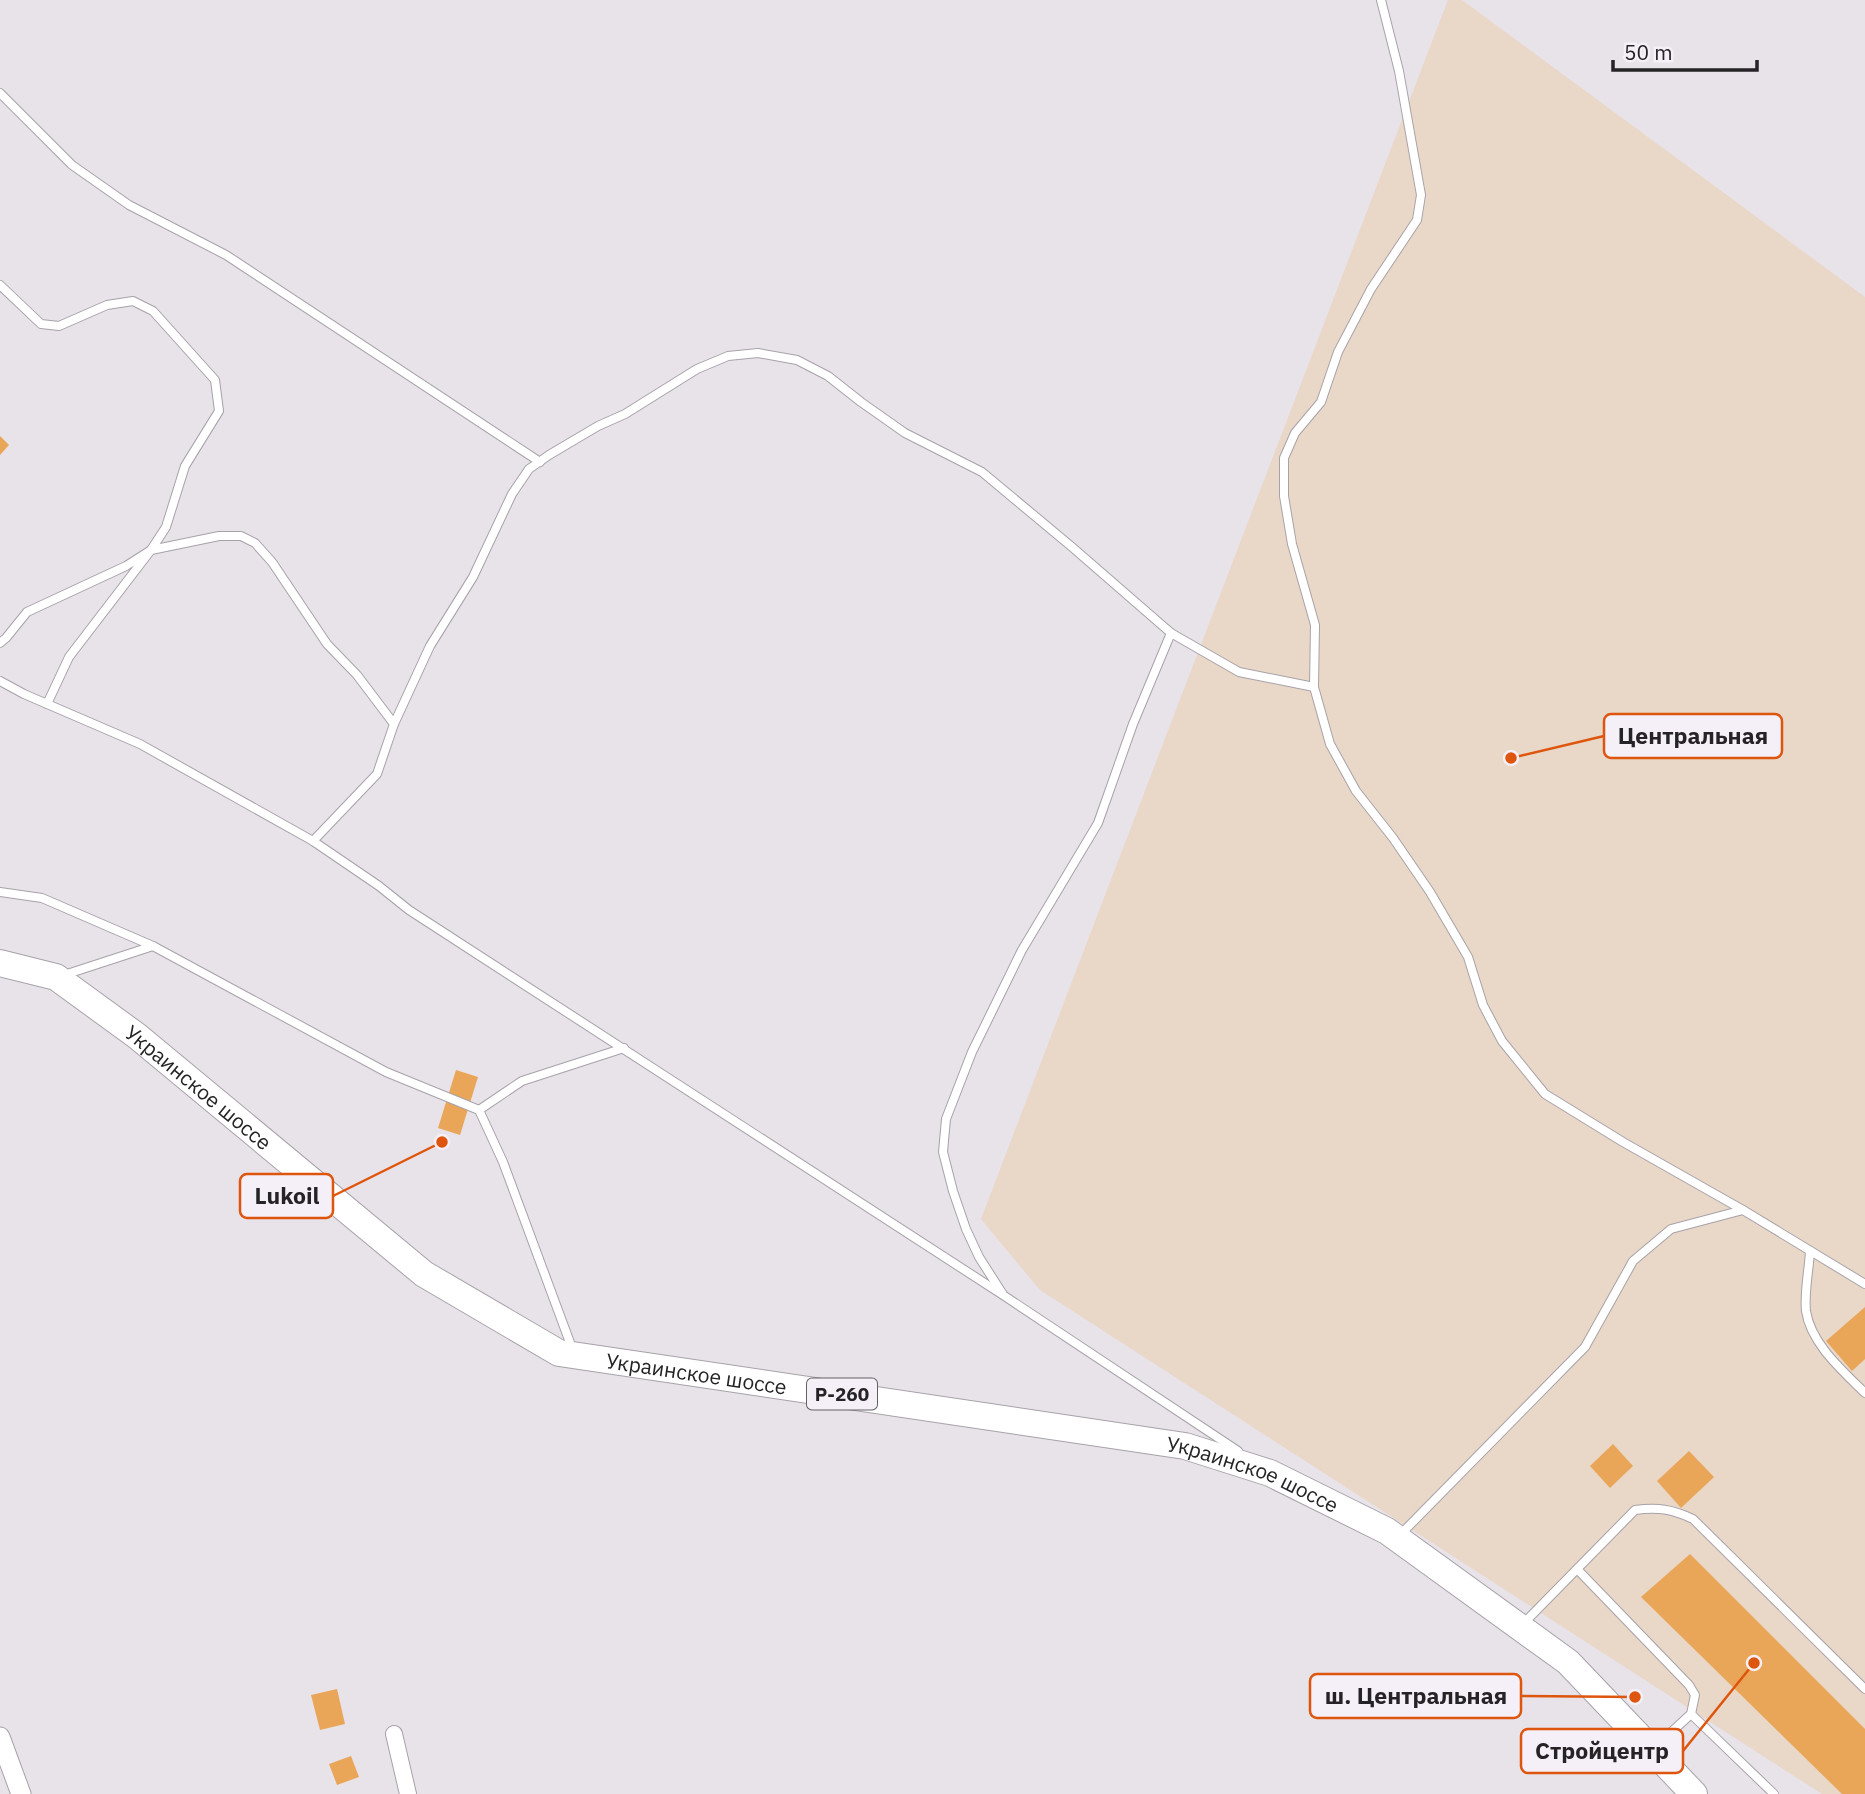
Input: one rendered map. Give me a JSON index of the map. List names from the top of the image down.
{
  "streets": {
    "highway": ["Украинское шоссе", "Р-260"]
  },
  "places": [
    "Центральная",
    "Lukoil",
    "Стройцентр",
    "ш. Центральная"
  ],
  "scale_bar": "50 m"
}
